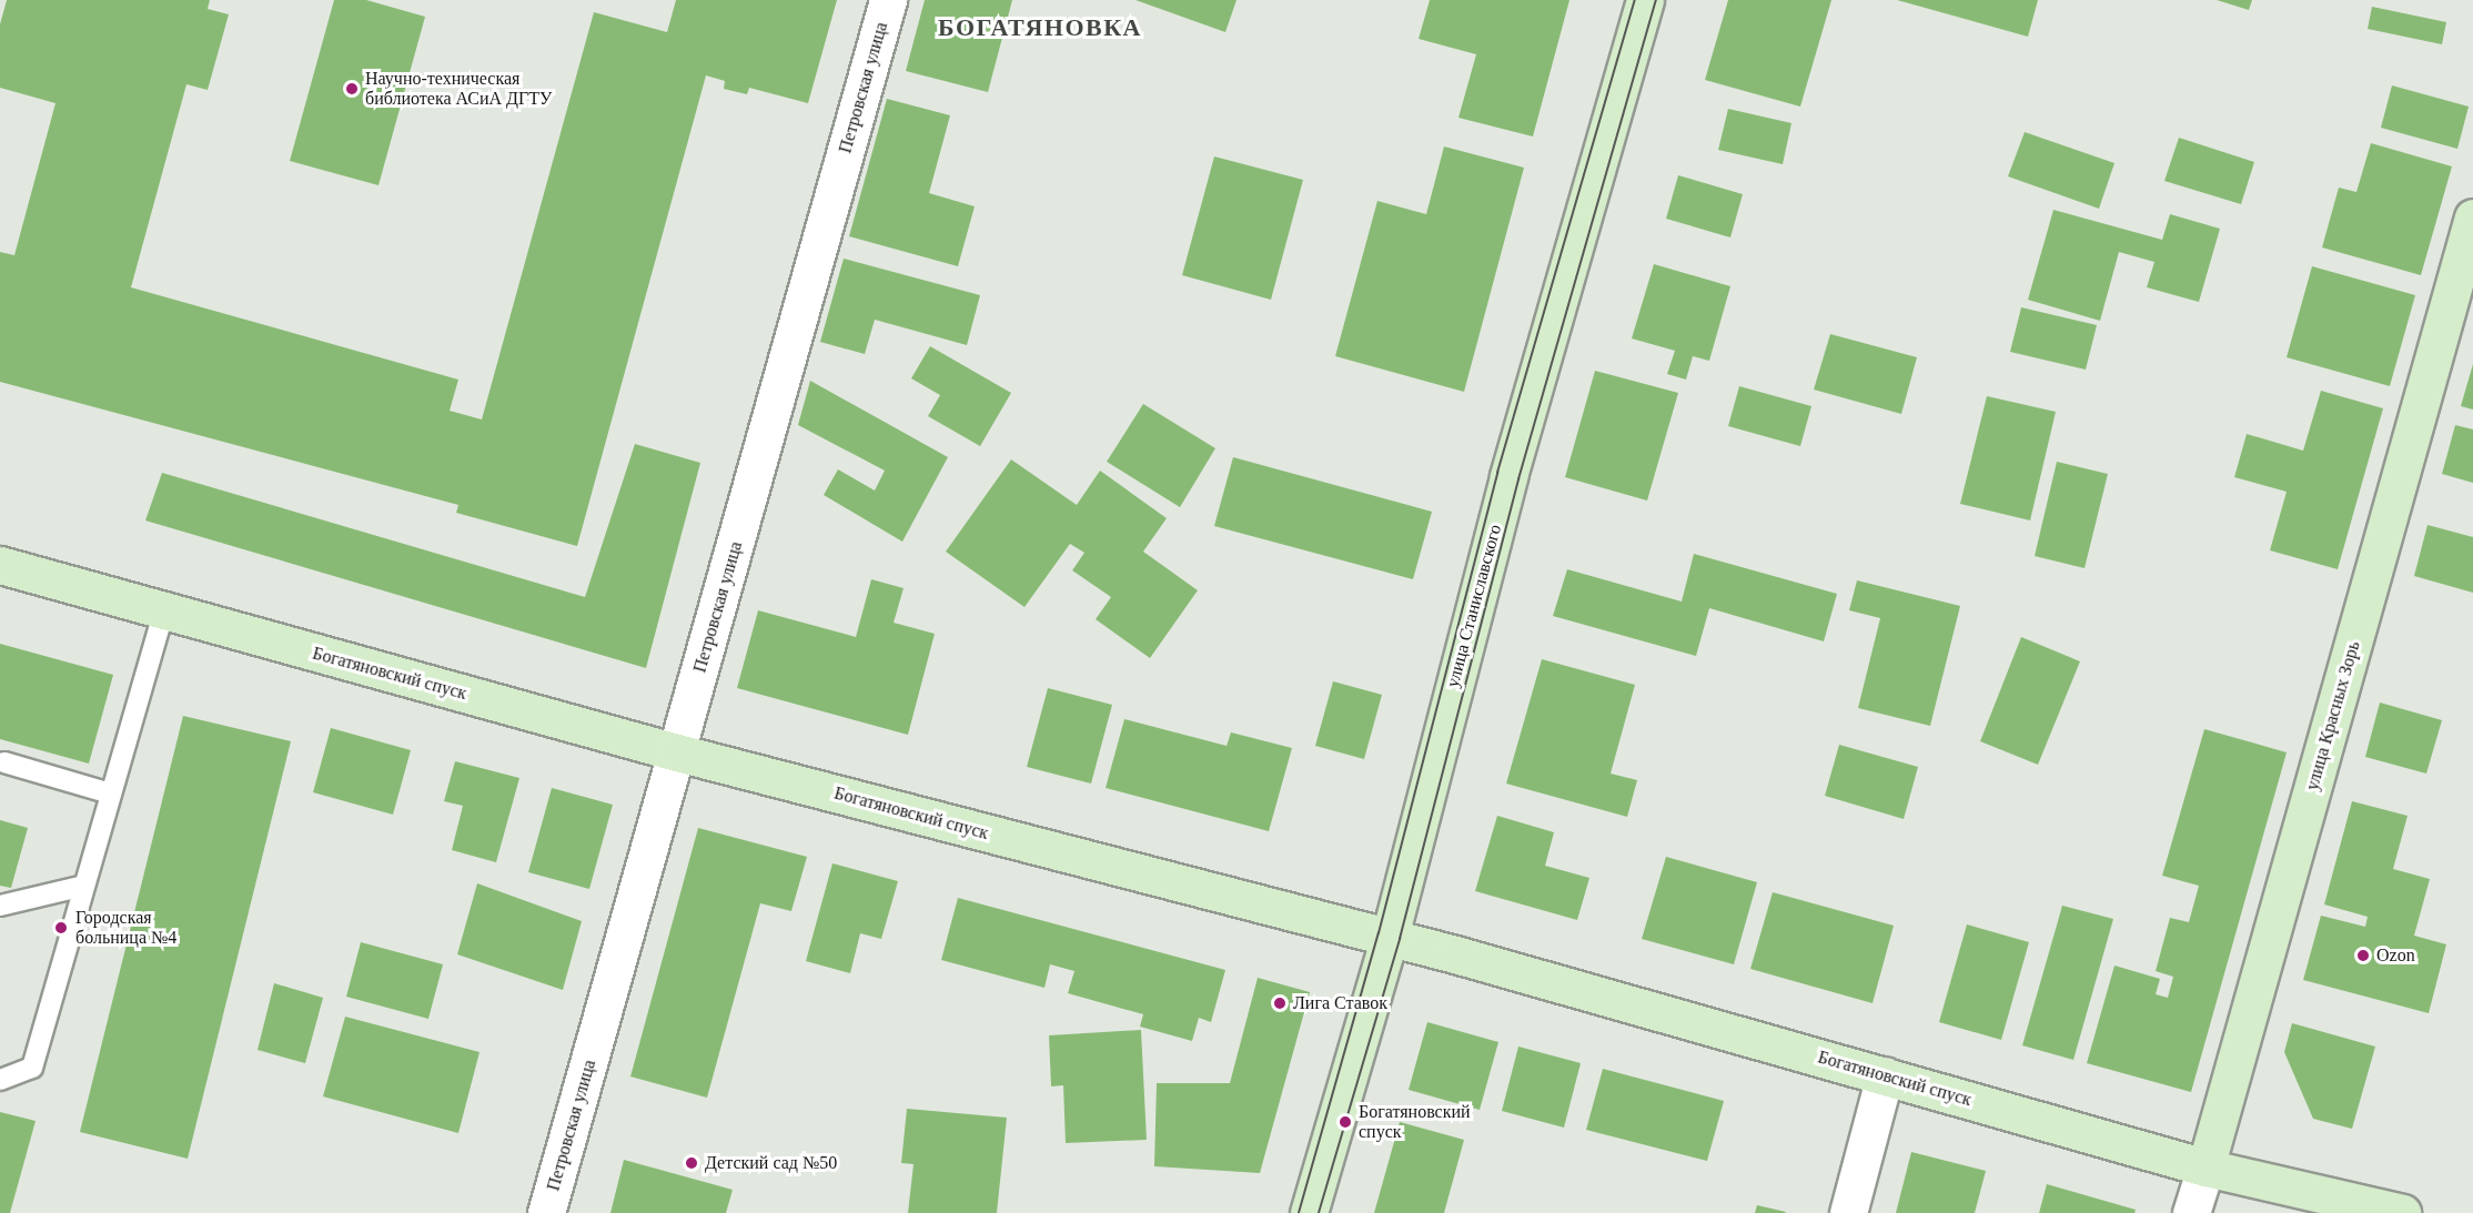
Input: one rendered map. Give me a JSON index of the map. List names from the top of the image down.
{
  "streets": {
    "street": [
      "Петровская улица",
      "улица Станиславского",
      "Богатяновский спуск",
      "улица Красных Зорь"
    ]
  },
  "crossings": [
    ["Петровская улица", "Богатяновский спуск"],
    ["улица Станиславского", "Богатяновский спуск"],
    ["Богатяновский спуск", "улица Красных Зорь"]
  ],
  "districts": ["БОГАТЯНОВКА"],
  "places": [
    "Научно-техническая библиотека АСиА ДГТУ",
    "Городская больница №4",
    "Ozon",
    "Лига Ставок",
    "Богатяновский спуск",
    "Детский сад №50"
  ]
}
